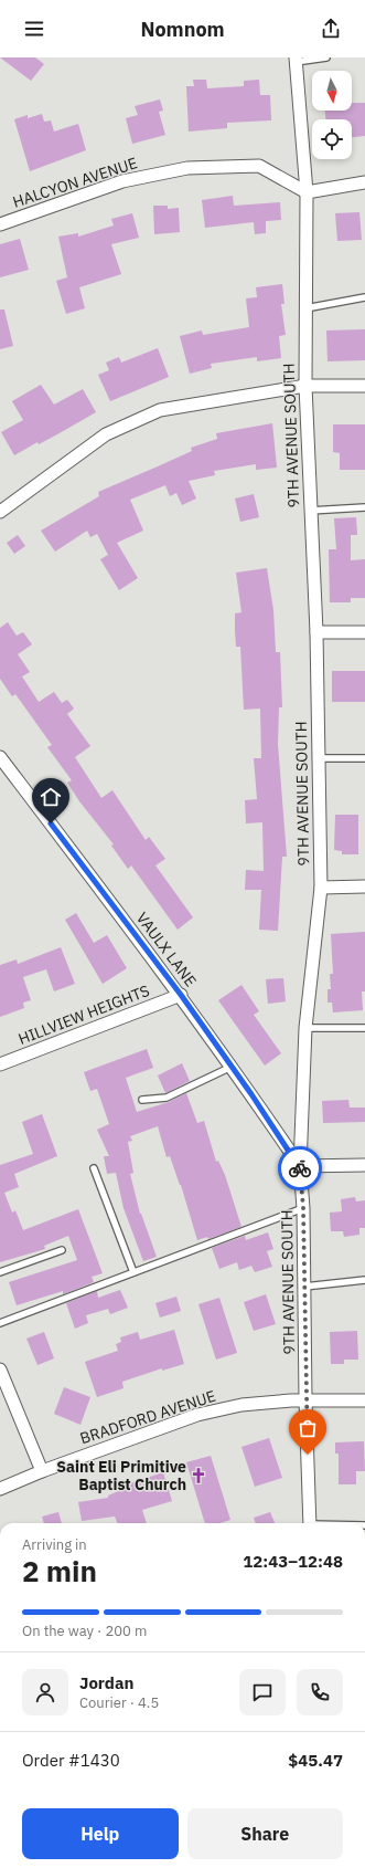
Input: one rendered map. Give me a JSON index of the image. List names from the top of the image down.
{
  "streets": {
    "street": [
      "HALCYON AVENUE",
      "9TH AVENUE SOUTH",
      "VAULX LANE",
      "HILLVIEW HEIGHTS",
      "BRADFORD AVENUE"
    ]
  },
  "crossings": [
    ["HALCYON AVENUE", "9TH AVENUE SOUTH"],
    ["9TH AVENUE SOUTH", "VAULX LANE"],
    ["9TH AVENUE SOUTH", "BRADFORD AVENUE"],
    ["VAULX LANE", "HILLVIEW HEIGHTS"]
  ],
  "places": {
    "church": ["Saint Eli Primitive Baptist Church"]
  },
  "north": "bottom",
  "page": {
    "header": "Nomnom",
    "heading": ["2 min", "Arriving in", "12:43–12:48"],
    "panel": [
      "Jordan",
      "Courier · 4.5",
      "Order #1430",
      "$45.47"
    ],
    "bar": "On the way · 200 m",
    "buttons": ["Help", "Share"]
  }
}
